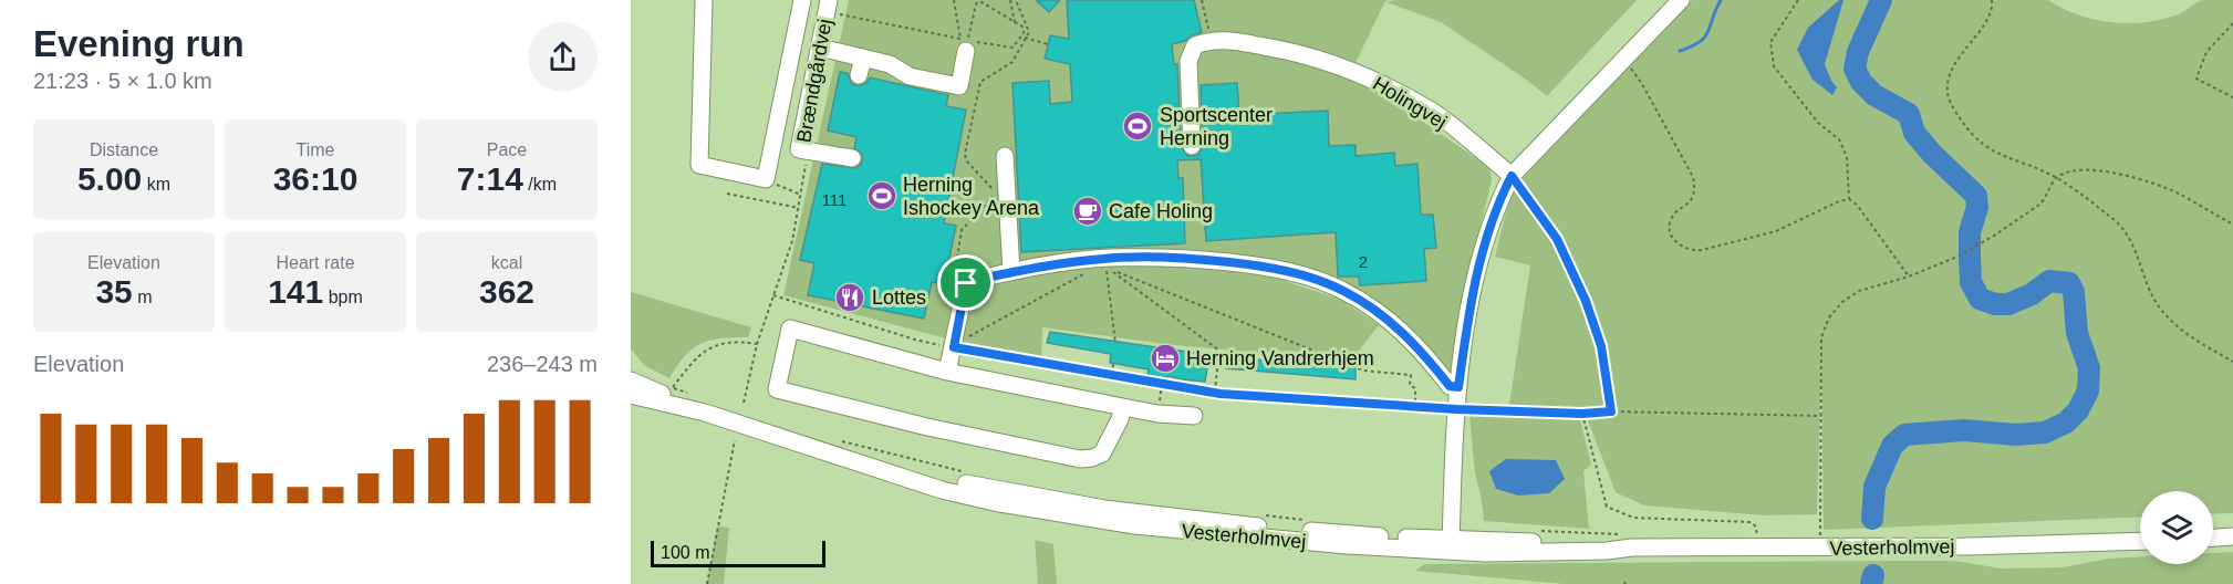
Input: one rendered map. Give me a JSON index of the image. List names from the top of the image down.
{
  "streets": {
    "street": ["Brændgårdvej", "Holingvej", "Vesterholmvej"]
  },
  "places": {
    "sports": ["Sportscenter Herning", "Herning Ishockey Arena"],
    "cafe": ["Cafe Holing"],
    "restaurant": ["Lottes"],
    "hotel": ["Herning Vandrerhjem"]
  },
  "house_numbers": ["111", "2"],
  "scale_bar": "100 m",
  "page": {
    "heading": ["Evening run", "21:23 · 5 × 1.0 km"],
    "stats": [
      ["Distance", "5.00 km"],
      ["Time", "36:10"],
      ["Pace", "7:14 /km"],
      ["Elevation", "35 m"],
      ["Heart rate", "141 bpm"],
      ["kcal", "362"]
    ],
    "chart": ["Elevation", "236–243 m"],
    "scale": "100 m"
  }
}
